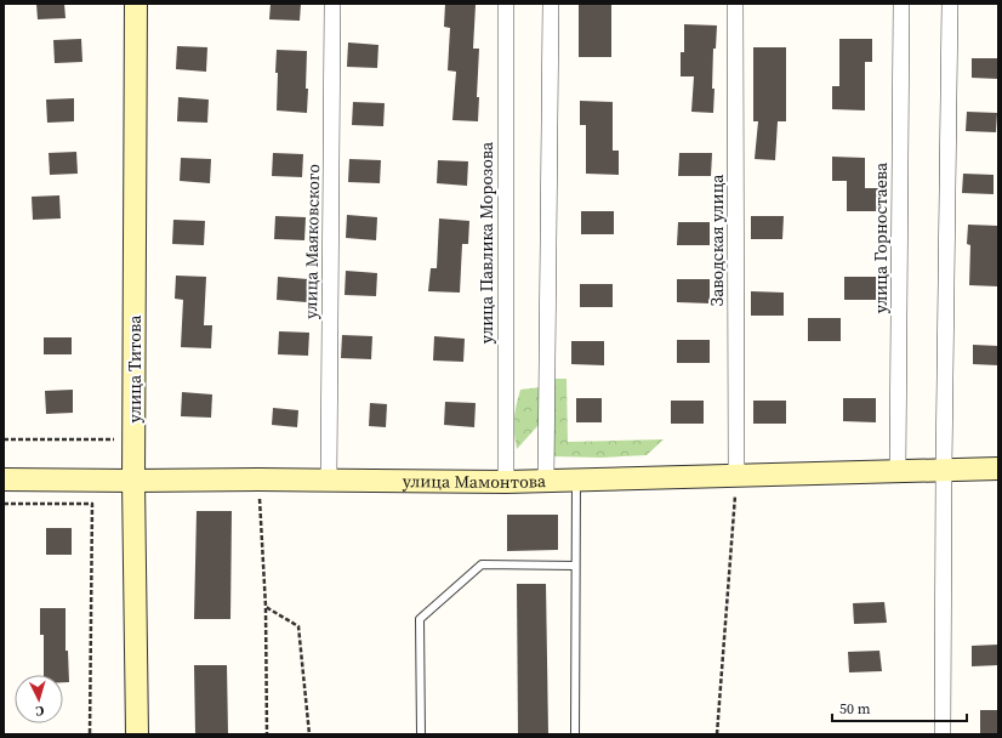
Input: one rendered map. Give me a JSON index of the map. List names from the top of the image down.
{
  "streets": {
    "main road": ["улица Титова", "улица Мамонтова"],
    "street": [
      "улица Горностаева",
      "Заводская улица",
      "улица Маяковского",
      "улица Павлика Морозова"
    ]
  },
  "crossings": [
    ["улица Горностаева", "улица Мамонтова"],
    ["Заводская улица", "улица Мамонтова"],
    ["улица Маяковского", "улица Мамонтова"],
    ["улица Павлика Морозова", "улица Мамонтова"],
    ["улица Титова", "улица Мамонтова"]
  ],
  "scale_bar": "50 m",
  "north": "bottom"
}
